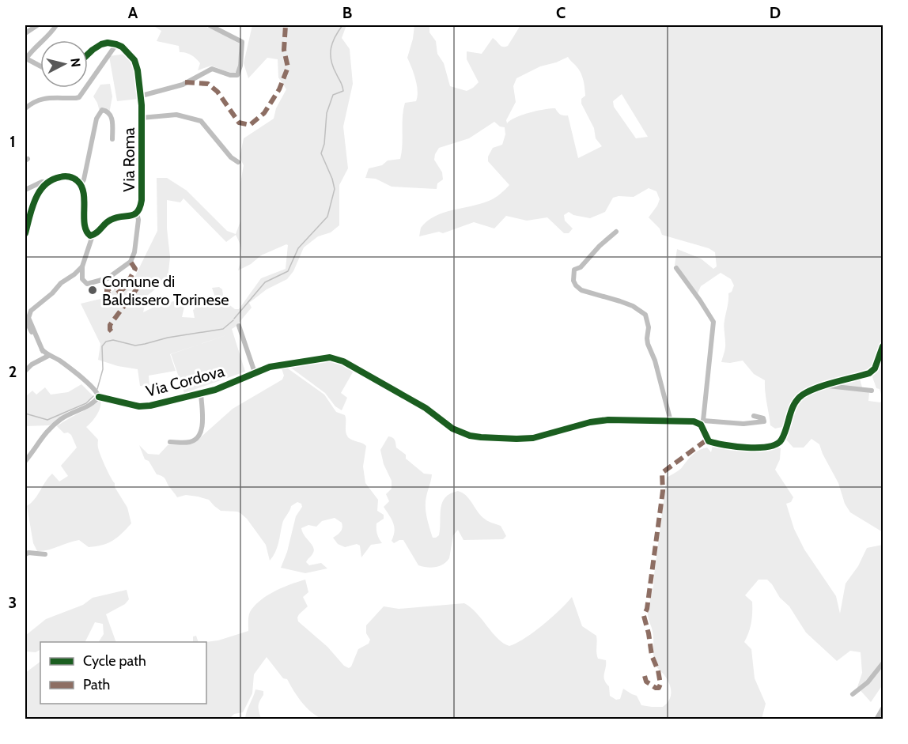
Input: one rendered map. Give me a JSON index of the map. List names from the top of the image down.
{
  "streets": {
    "street": ["Via Roma", "Via Cordova"]
  },
  "places": ["Comune di Baldissero Torinese"],
  "legend": ["Cycle path", "Path"],
  "north": "right",
  "grid": {
    "columns": [
      "A",
      "B",
      "C",
      "D"
    ],
    "rows": ["1", "2", "3"]
  }
}
